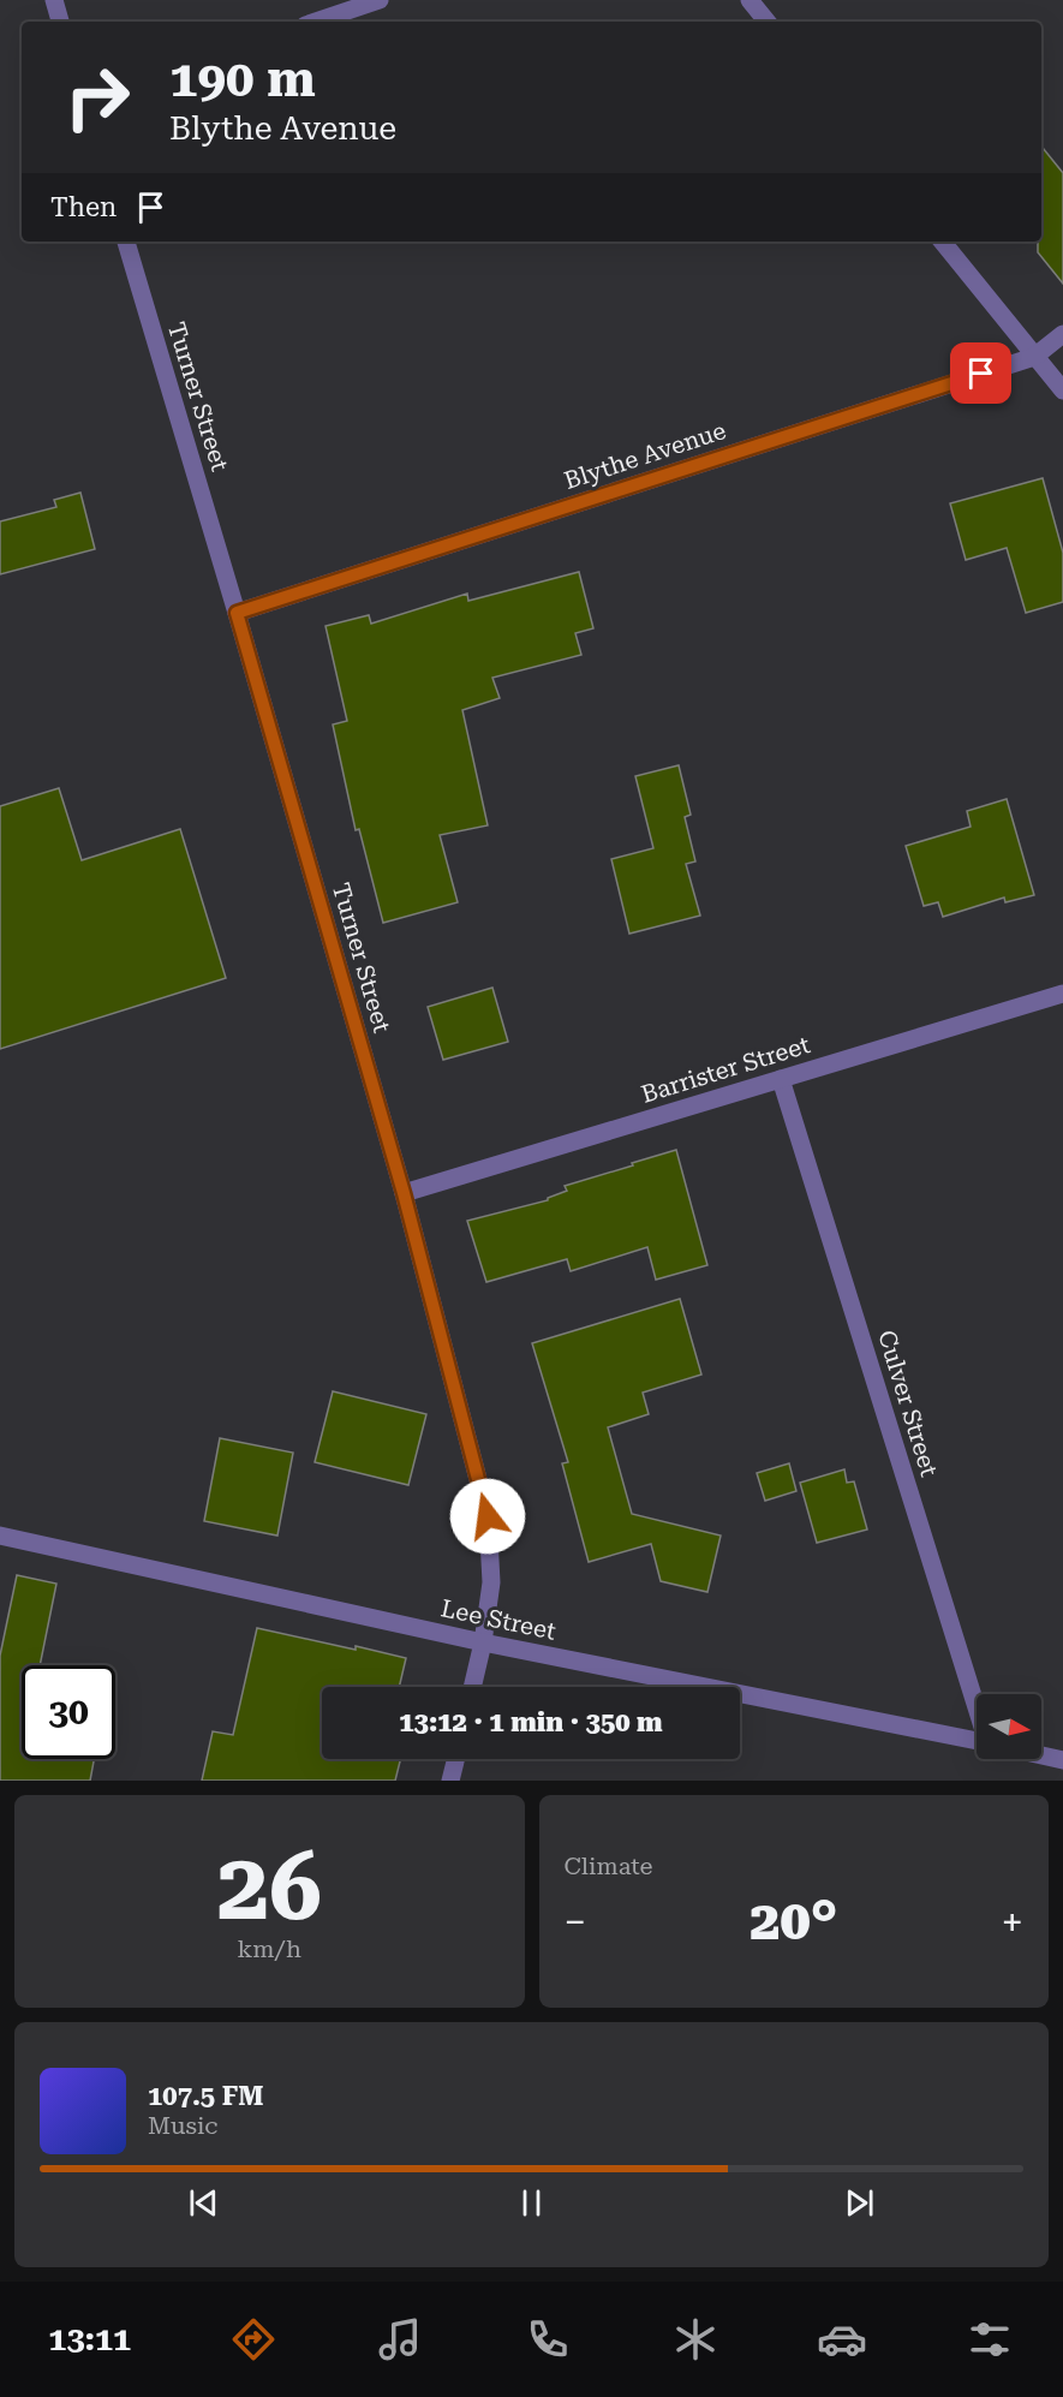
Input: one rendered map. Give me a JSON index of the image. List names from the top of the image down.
{
  "streets": {
    "street": [
      "Turner Street",
      "Blythe Avenue",
      "Barrister Street",
      "Culver Street",
      "Lee Street"
    ]
  },
  "crossings": [
    ["Turner Street", "Blythe Avenue"],
    ["Turner Street", "Barrister Street"],
    ["Turner Street", "Lee Street"],
    ["Barrister Street", "Culver Street"]
  ],
  "north": "right",
  "page": {
    "turn": ["190 m", "Blythe Avenue"],
    "then": "Then",
    "limit": "30",
    "trip": "13:12 · 1 min · 350 m",
    "tile": [
      ["26", "km/h"],
      "Climate"
    ],
    "heat": ["−", "20°", "+"],
    "song": ["107.5 FM", "Music"],
    "tabs": "13:11"
  }
}
